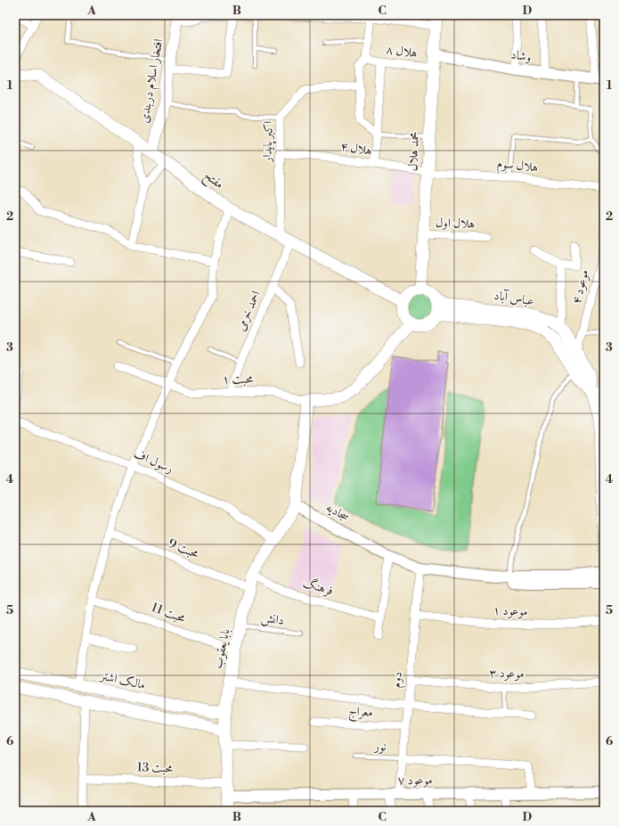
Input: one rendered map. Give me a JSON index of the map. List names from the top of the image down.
{
  "streets": {
    "main road": [
      "افتخار اسلام دربندی",
      "محمد هلال",
      "مفتح",
      "عباس آباد",
      "بابا یعقوب",
      "مالک اشتر"
    ],
    "street": [
      "هلال ۸",
      "وشاد",
      "اکبر پایدار",
      "هلال ۴",
      "هلال سوم",
      "هلال اول",
      "موعود ۴",
      "احمد خرمی",
      "محبت ۱",
      "رسول اف",
      "سجادیه",
      "محبت 9",
      "فرهنگ",
      "موعود ۱",
      "محبت 11",
      "موعود ۳",
      "دوم",
      "معراج",
      "محبت 13",
      "موعود ۷"
    ],
    "lane": ["دانش", "نور"]
  },
  "crossings": [
    ["هلال ۸", "محمد هلال"],
    ["وشاد", "محمد هلال"],
    ["افتخار اسلام دربندی", "مفتح"],
    ["اکبر پایدار", "هلال ۴"],
    ["اکبر پایدار", "مفتح"],
    ["هلال ۴", "محمد هلال"],
    ["هلال ۴", "هلال سوم"],
    ["محمد هلال", "هلال سوم"],
    ["محمد هلال", "مفتح"],
    ["محمد هلال", "هلال اول"],
    ["محمد هلال", "عباس آباد"],
    ["مفتح", "عباس آباد"],
    ["مفتح", "احمد خرمی"],
    ["موعود ۴", "عباس آباد"],
    ["احمد خرمی", "محبت ۱"],
    ["رسول اف", "بابا یعقوب"],
    ["سجادیه", "بابا یعقوب"],
    ["سجادیه", "دوم"],
    ["محبت 9", "بابا یعقوب"],
    ["فرهنگ", "بابا یعقوب"],
    ["موعود ۱", "دوم"],
    ["محبت 11", "بابا یعقوب"],
    ["دانش", "بابا یعقوب"],
    ["بابا یعقوب", "مالک اشتر"],
    ["بابا یعقوب", "محبت 13"],
    ["بابا یعقوب", "موعود ۷"],
    ["موعود ۳", "دوم"],
    ["دوم", "معراج"],
    ["دوم", "نور"],
    ["دوم", "موعود ۷"]
  ],
  "grid": {
    "columns": [
      "A",
      "B",
      "C",
      "D"
    ],
    "rows": [
      "1",
      "2",
      "3",
      "4",
      "5",
      "6"
    ]
  }
}
